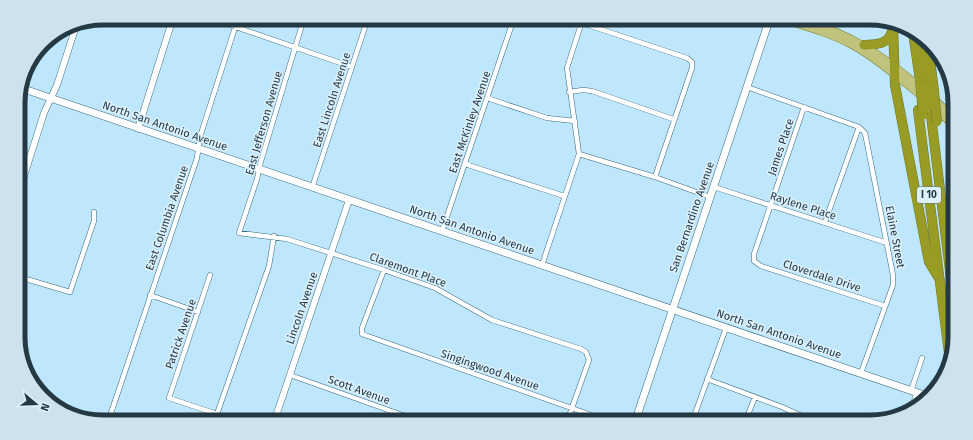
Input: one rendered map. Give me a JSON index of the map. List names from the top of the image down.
{
  "streets": {
    "highway": ["I 10"],
    "main road": ["North San Antonio Avenue", "San Bernardino Avenue"],
    "street": [
      "East Lincoln Avenue",
      "East McKinley Avenue",
      "East Jefferson Avenue",
      "James Place",
      "Raylene Place",
      "East Columbia Avenue",
      "Elaine Street",
      "Claremont Place",
      "Cloverdale Drive",
      "Lincoln Avenue",
      "Patrick Avenue",
      "Singingwood Avenue",
      "Scott Avenue"
    ]
  },
  "crossings": [
    ["East Lincoln Avenue", "North San Antonio Avenue"],
    ["East McKinley Avenue", "North San Antonio Avenue"],
    ["East Jefferson Avenue", "North San Antonio Avenue"],
    ["East Jefferson Avenue", "Claremont Place"],
    ["North San Antonio Avenue", "San Bernardino Avenue"],
    ["North San Antonio Avenue", "East Columbia Avenue"],
    ["North San Antonio Avenue", "Elaine Street"],
    ["North San Antonio Avenue", "Lincoln Avenue"],
    ["James Place", "Raylene Place"],
    ["James Place", "Cloverdale Drive"],
    ["Raylene Place", "San Bernardino Avenue"],
    ["Raylene Place", "Elaine Street"],
    ["Elaine Street", "Cloverdale Drive"],
    ["Claremont Place", "Lincoln Avenue"],
    ["Claremont Place", "Patrick Avenue"],
    ["Claremont Place", "Singingwood Avenue"],
    ["Lincoln Avenue", "Scott Avenue"]
  ],
  "north": "right"
}
